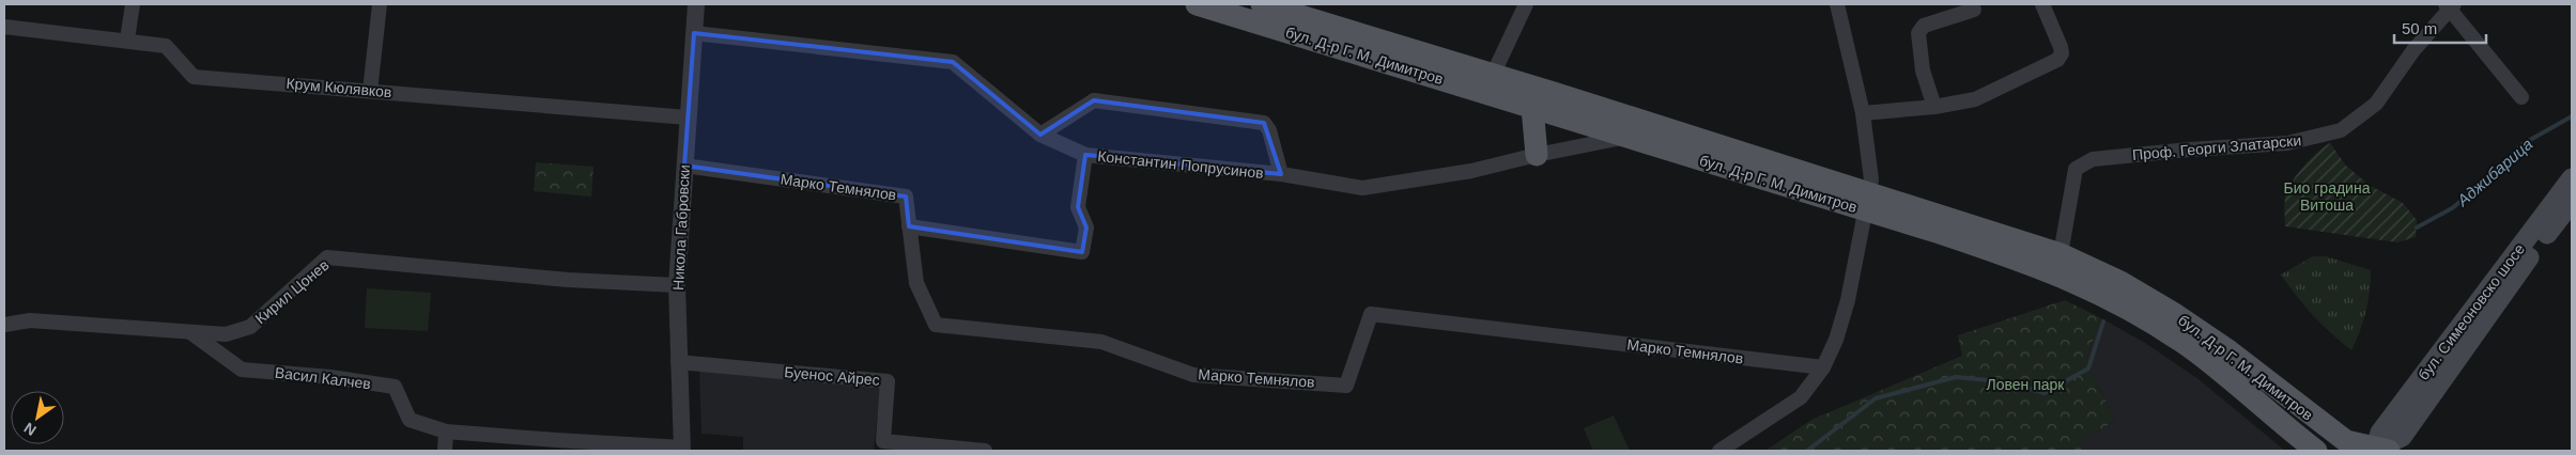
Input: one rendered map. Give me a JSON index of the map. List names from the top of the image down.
{
  "streets": {
    "main road": ["бул. Д-р Г. М. Димитров", "бул. Симеоновско шосе"],
    "street": [
      "Крум Кюлявков",
      "Проф. Георги Златарски",
      "Константин Попрусинов",
      "Марко Темнялов",
      "Никола Габровски",
      "Кирил Цонев",
      "Буенос Айрес",
      "Васил Калчев"
    ]
  },
  "crossings": [
    ["бул. Д-р Г. М. Димитров", "Проф. Георги Златарски"],
    ["бул. Д-р Г. М. Димитров", "Константин Попрусинов"],
    ["бул. Д-р Г. М. Димитров", "бул. Симеоновско шосе"],
    ["Крум Кюлявков", "Никола Габровски"],
    ["Константин Попрусинов", "Никола Габровски"],
    ["Марко Темнялов", "Никола Габровски"],
    ["Никола Габровски", "Кирил Цонев"],
    ["Никола Габровски", "Буенос Айрес"],
    ["Никола Габровски", "Васил Калчев"],
    ["Кирил Цонев", "Васил Калчев"]
  ],
  "water": ["Аджибарица"],
  "parks": ["Био градина Витоша", "Ловен парк"],
  "scale_bar": "50 m",
  "north": "bottom left"
}
